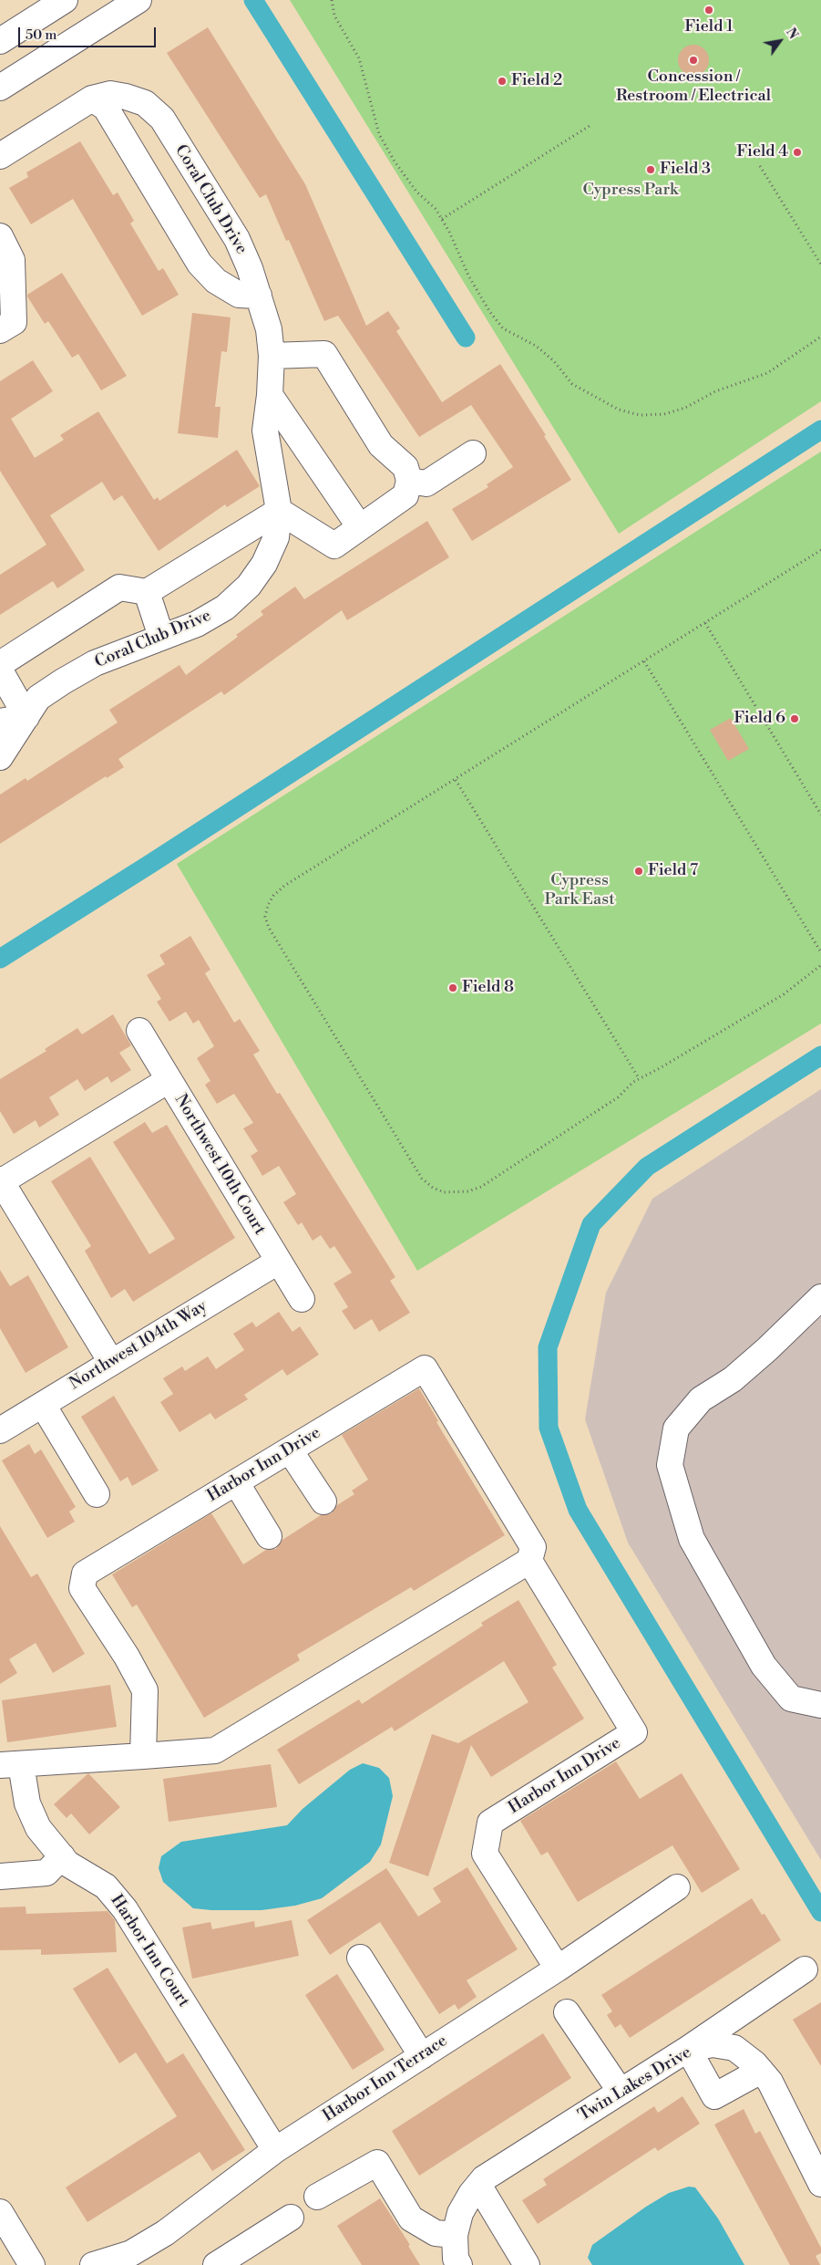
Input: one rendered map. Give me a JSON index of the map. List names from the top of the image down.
{
  "streets": {
    "street": [
      "Coral Club Drive",
      "Northwest 10th Court",
      "Northwest 104th Way",
      "Harbor Inn Drive",
      "Harbor Inn Court",
      "Harbor Inn Terrace",
      "Twin Lakes Drive"
    ]
  },
  "crossings": [
    ["Northwest 10th Court", "Northwest 104th Way"],
    ["Harbor Inn Drive", "Harbor Inn Terrace"],
    ["Harbor Inn Court", "Harbor Inn Terrace"]
  ],
  "parks": ["Cypress Park", "Cypress Park East"],
  "places": [
    "Field 1",
    "Concession / Restroom / Electrical",
    "Field 2",
    "Field 4",
    "Field 3",
    "Field 6",
    "Field 7",
    "Field 8"
  ],
  "scale_bar": "50 m",
  "north": "top right"
}
